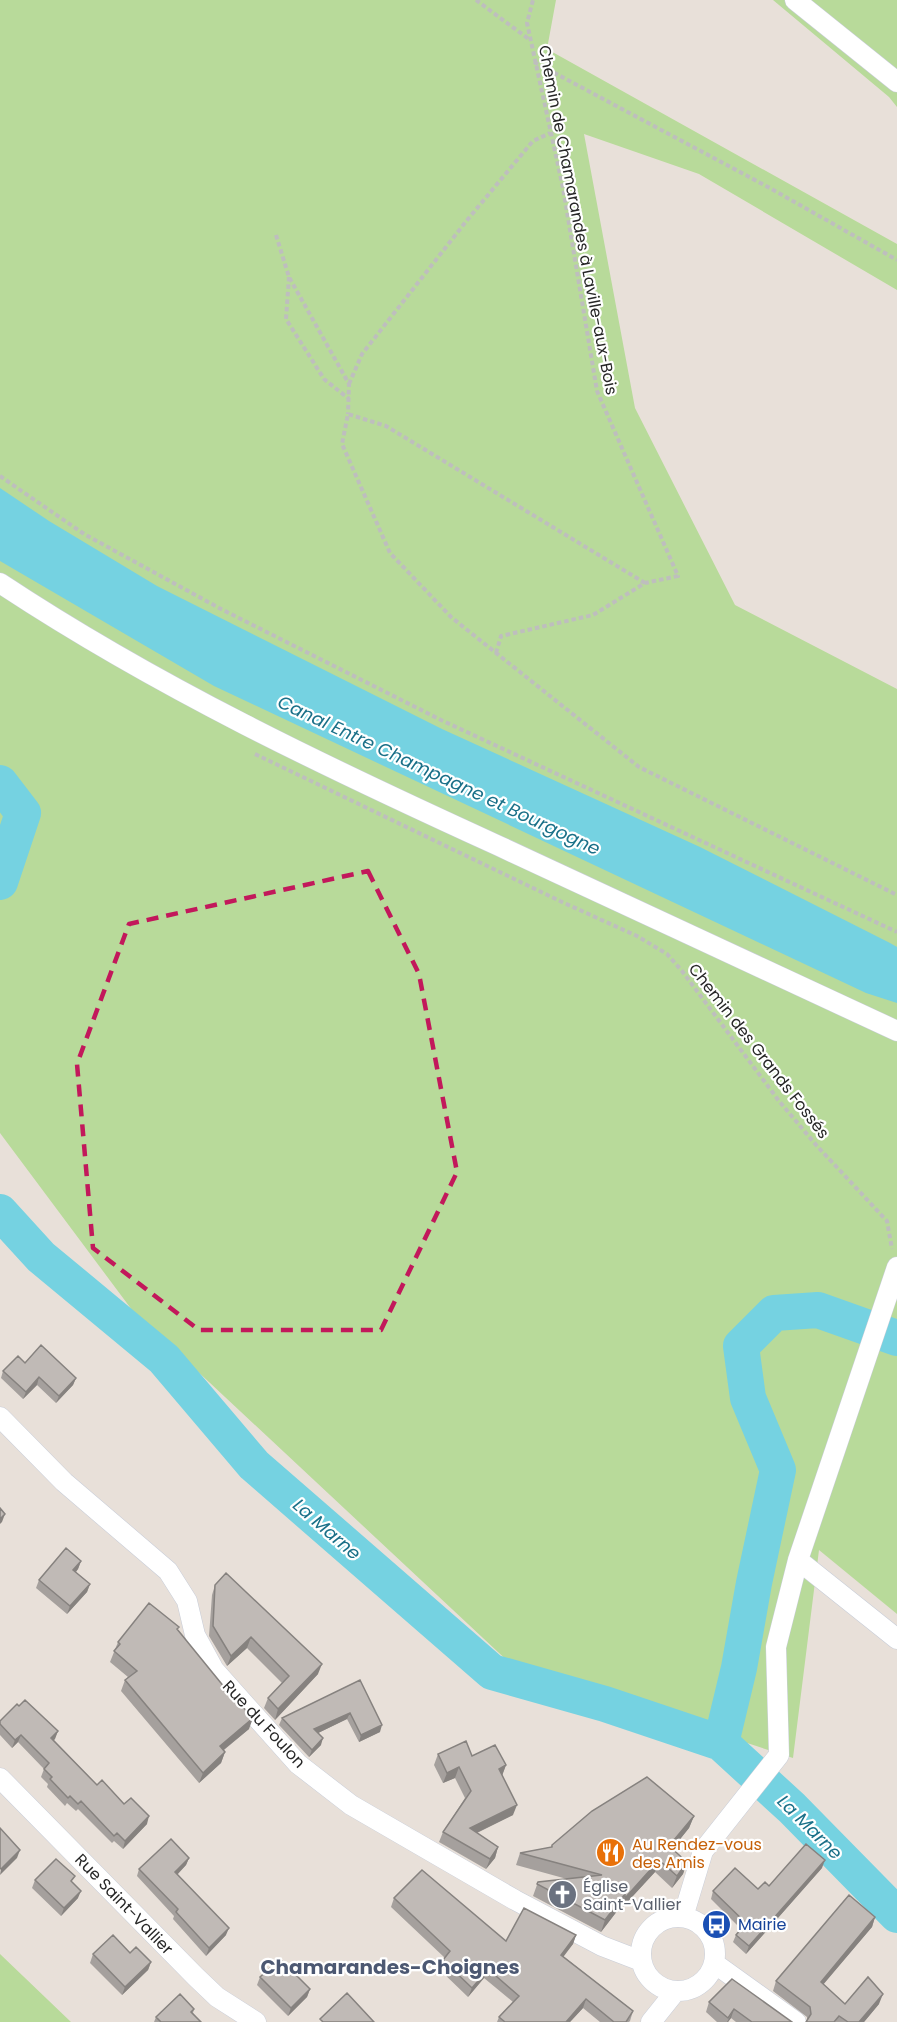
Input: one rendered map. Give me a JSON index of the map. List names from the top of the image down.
{
  "streets": {
    "street": ["Rue du Foulon", "Rue Saint-Vallier"],
    "path": ["Chemin de Chamarandes à Laville-aux-Bois", "Chemin des Grands Fossés"]
  },
  "districts": ["Chamarandes-Choignes"],
  "water": ["Canal Entre Champagne et Bourgogne", "La Marne"],
  "places": {
    "restaurant": ["Au Rendez-vous des Amis"],
    "church": ["Église Saint-Vallier"],
    "bus stop": ["Mairie"]
  }
}
